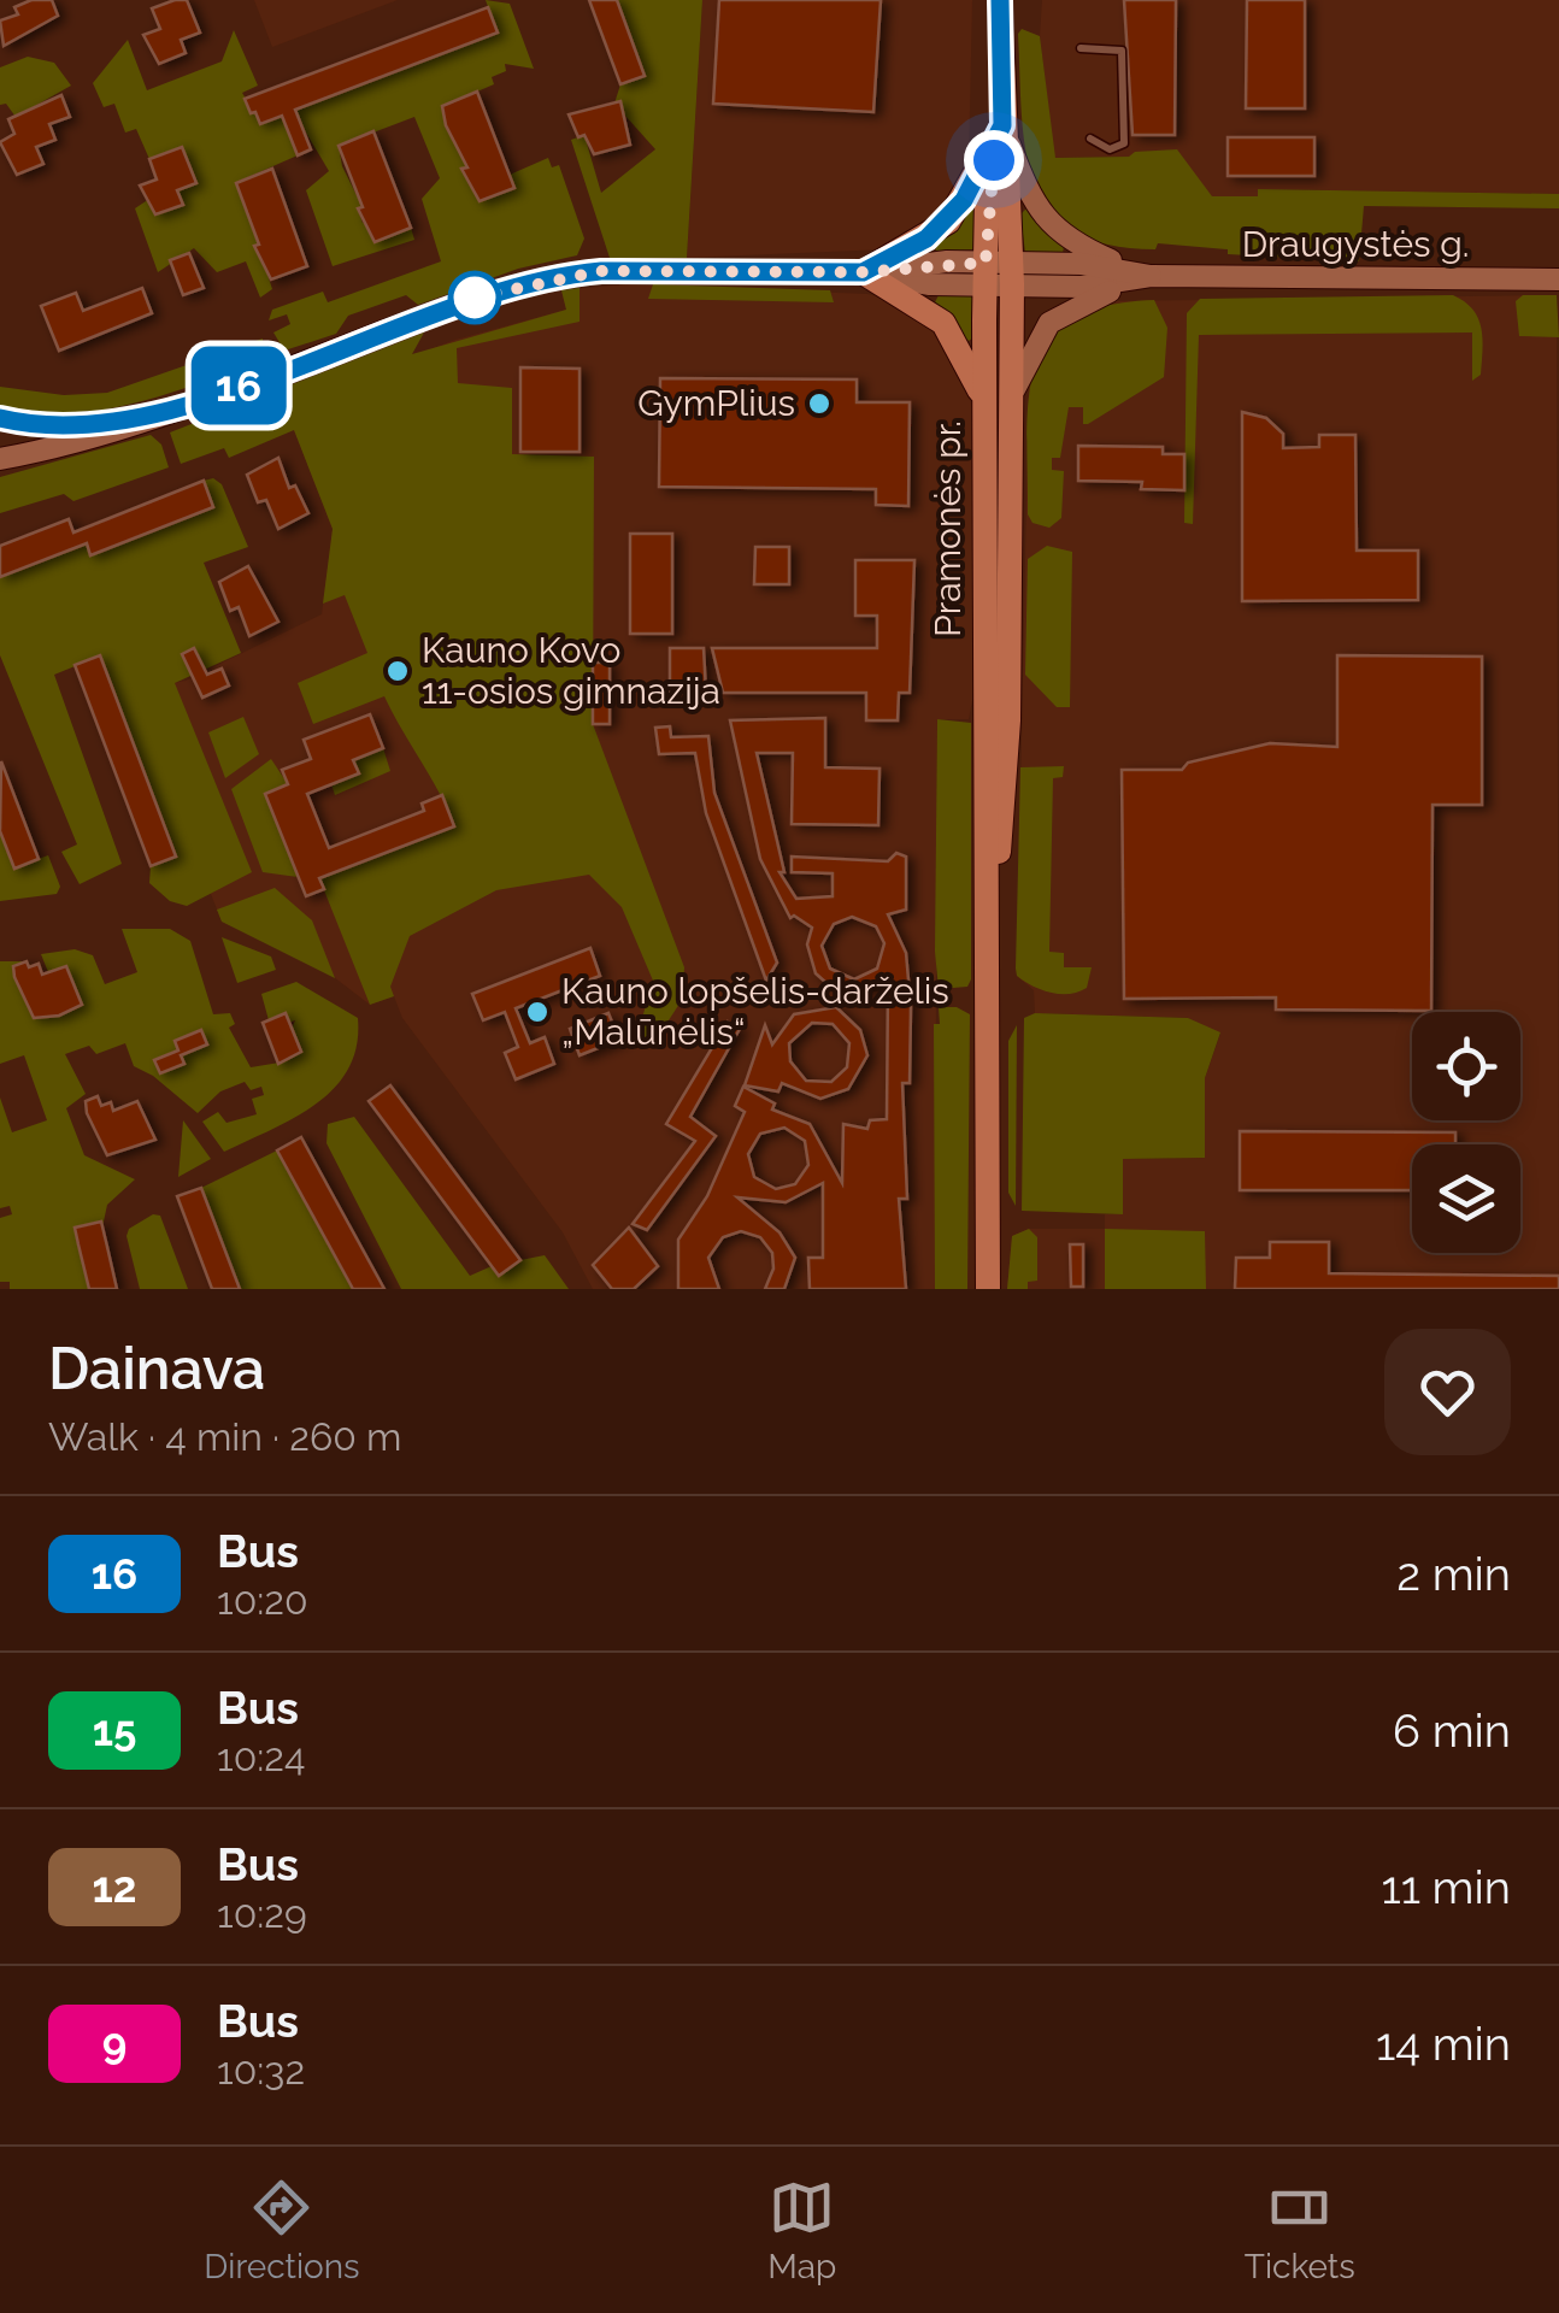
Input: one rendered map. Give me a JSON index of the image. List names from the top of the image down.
{
  "streets": {
    "main road": ["Draugystės g.", "Pramonės pr."]
  },
  "crossings": [
    ["Draugystės g.", "Pramonės pr."]
  ],
  "places": ["GymPlius", "Kauno Kovo 11-osios gimnazija", "Kauno lopšelis-darželis „Malūnėlis“"],
  "lines": ["bus line 16"],
  "page": {
    "on_map": "16",
    "heading": ["Dainava", "Walk · 4 min · 260 m"],
    "list": [
      {
        "mark": "16",
        "name": "Bus",
        "note": "10:20",
        "value": "2 min"
      },
      {
        "mark": "15",
        "name": "Bus",
        "note": "10:24",
        "value": "6 min"
      },
      {
        "mark": "12",
        "name": "Bus",
        "note": "10:29",
        "value": "11 min"
      },
      {
        "mark": "9",
        "name": "Bus",
        "note": "10:32",
        "value": "14 min"
      }
    ],
    "tabs": ["Directions", "Map", "Tickets"]
  }
}
